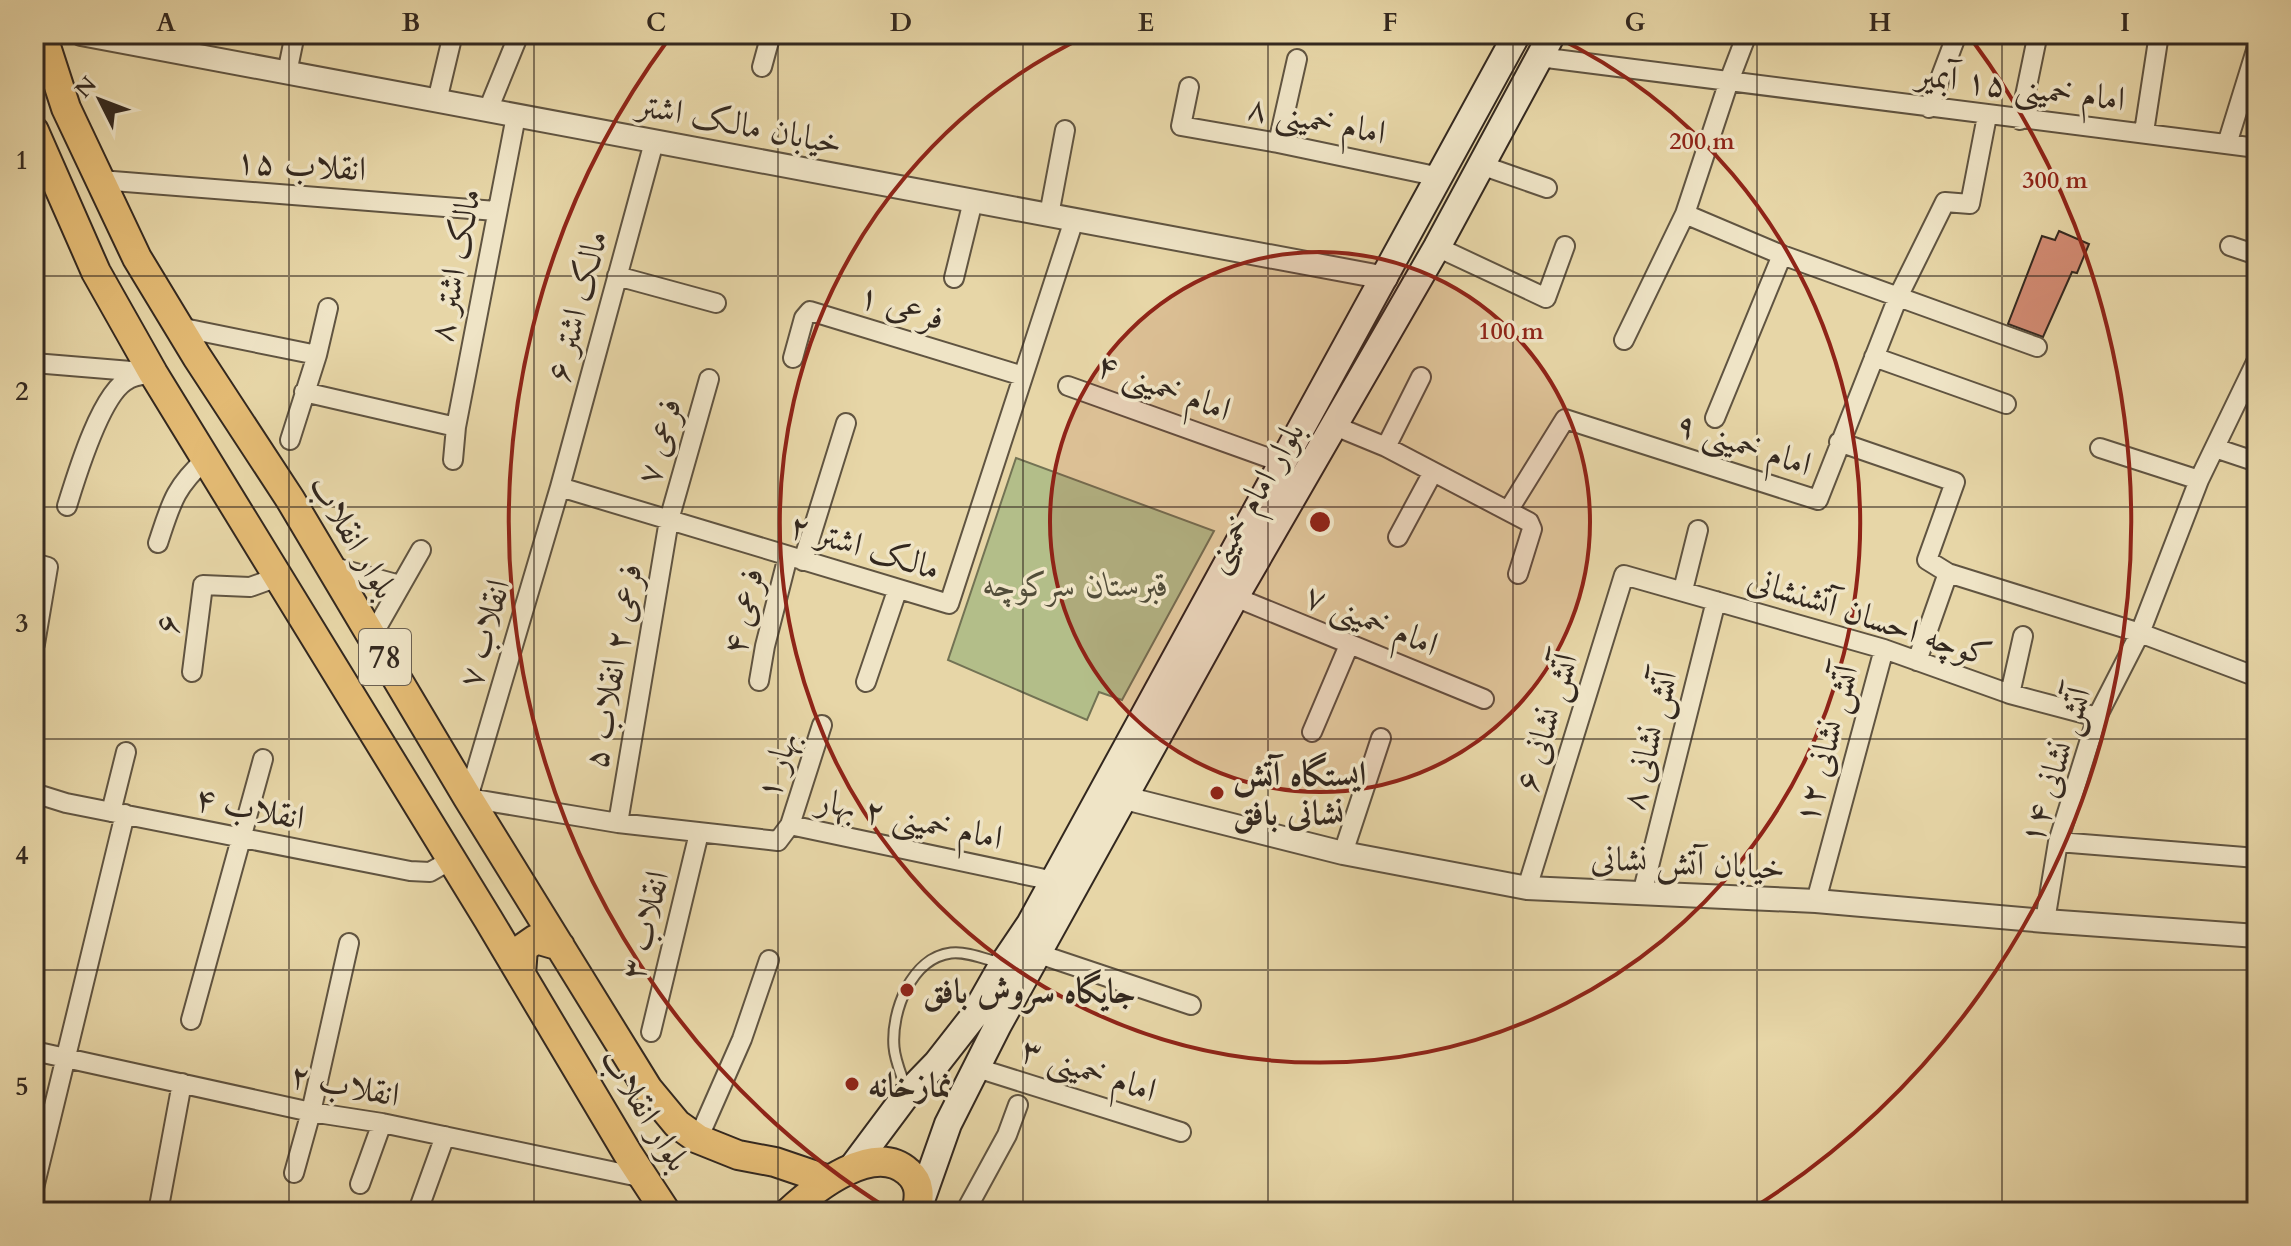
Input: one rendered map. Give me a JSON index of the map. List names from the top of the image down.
{
  "streets": {
    "main road": ["بلوار امام خمینی", "بلوار انقلاب", "78"],
    "street": [
      "امام خمینی ۱۵ آبمیر",
      "امام خمینی ۸",
      "خیابان مالک اشتر",
      "انقلاب ۱۵",
      "مالک اشتر ۸",
      "مالک اشتر ۶",
      "فرعی ۱",
      "امام خمینی ۴",
      "فرعی ۷",
      "امام خمینی ۹",
      "مالک اشتر ۲",
      "فرعی ۴",
      "کوچه احسان آتشنشانی",
      "امام خمینی ۷",
      "۶",
      "انقلاب ۷",
      "فرعی ۲ انقلاب ۵",
      "آتش نشانی ۶",
      "آتش نشانی ۸",
      "آتش نشانی ۱۲",
      "بهار ۱",
      "آتش نشانی ۱۴",
      "انقلاب ۴",
      "امام خمینی ۲ بهار",
      "خیابان آتش نشانی",
      "انقلاب ۳",
      "امام خمینی ۳",
      "انقلاب ۲"
    ]
  },
  "crossings": [
    ["امام خمینی ۱۵ آبمیر", "امام خمینی ۹"],
    ["امام خمینی ۱۵ آبمیر", "بلوار امام خمینی"],
    ["امام خمینی ۸", "بلوار امام خمینی"],
    ["خیابان مالک اشتر", "مالک اشتر ۸"],
    ["خیابان مالک اشتر", "مالک اشتر ۶"],
    ["خیابان مالک اشتر", "بلوار امام خمینی"],
    ["خیابان مالک اشتر", "مالک اشتر ۲"],
    ["انقلاب ۱۵", "مالک اشتر ۸"],
    ["انقلاب ۱۵", "بلوار انقلاب"],
    ["مالک اشتر ۶", "مالک اشتر ۲"],
    ["مالک اشتر ۶", "انقلاب ۷"],
    ["فرعی ۱", "مالک اشتر ۲"],
    ["امام خمینی ۴", "بلوار امام خمینی"],
    ["فرعی ۷", "مالک اشتر ۲"],
    ["فرعی ۷", "فرعی ۲ انقلاب ۵"],
    ["بلوار امام خمینی", "بلوار انقلاب"],
    ["بلوار امام خمینی", "امام خمینی ۷"],
    ["بلوار امام خمینی", "78"],
    ["بلوار امام خمینی", "امام خمینی ۲ بهار"],
    ["بلوار امام خمینی", "خیابان آتش نشانی"],
    ["بلوار امام خمینی", "امام خمینی ۳"],
    ["بلوار انقلاب", "۶"],
    ["بلوار انقلاب", "انقلاب ۷"],
    ["بلوار انقلاب", "78"],
    ["بلوار انقلاب", "انقلاب ۴"],
    ["بلوار انقلاب", "امام خمینی ۲ بهار"],
    ["بلوار انقلاب", "انقلاب ۲"],
    ["مالک اشتر ۲", "فرعی ۴"],
    ["مالک اشتر ۲", "انقلاب ۷"],
    ["مالک اشتر ۲", "فرعی ۲ انقلاب ۵"],
    ["کوچه احسان آتشنشانی", "آتش نشانی ۶"],
    ["کوچه احسان آتشنشانی", "آتش نشانی ۸"],
    ["کوچه احسان آتشنشانی", "آتش نشانی ۱۲"],
    ["کوچه احسان آتشنشانی", "آتش نشانی ۱۴"],
    ["انقلاب ۷", "امام خمینی ۲ بهار"],
    ["فرعی ۲ انقلاب ۵", "امام خمینی ۲ بهار"],
    ["آتش نشانی ۶", "خیابان آتش نشانی"],
    ["آتش نشانی ۸", "خیابان آتش نشانی"],
    ["آتش نشانی ۱۲", "خیابان آتش نشانی"],
    ["بهار ۱", "امام خمینی ۲ بهار"],
    ["آتش نشانی ۱۴", "خیابان آتش نشانی"],
    ["امام خمینی ۲ بهار", "انقلاب ۳"]
  ],
  "parks": ["قبرستان سرکوچه"],
  "places": ["ایستگاه آتش نشانی بافق", "جایگاه سروش بافق", "نمازخانه"],
  "north": "top left",
  "grid": {
    "columns": [
      "A",
      "B",
      "C",
      "D",
      "E",
      "F",
      "G",
      "H",
      "I"
    ],
    "rows": [
      "1",
      "2",
      "3",
      "4",
      "5"
    ]
  },
  "rings": ["200 m", "300 m", "100 m"]
}
